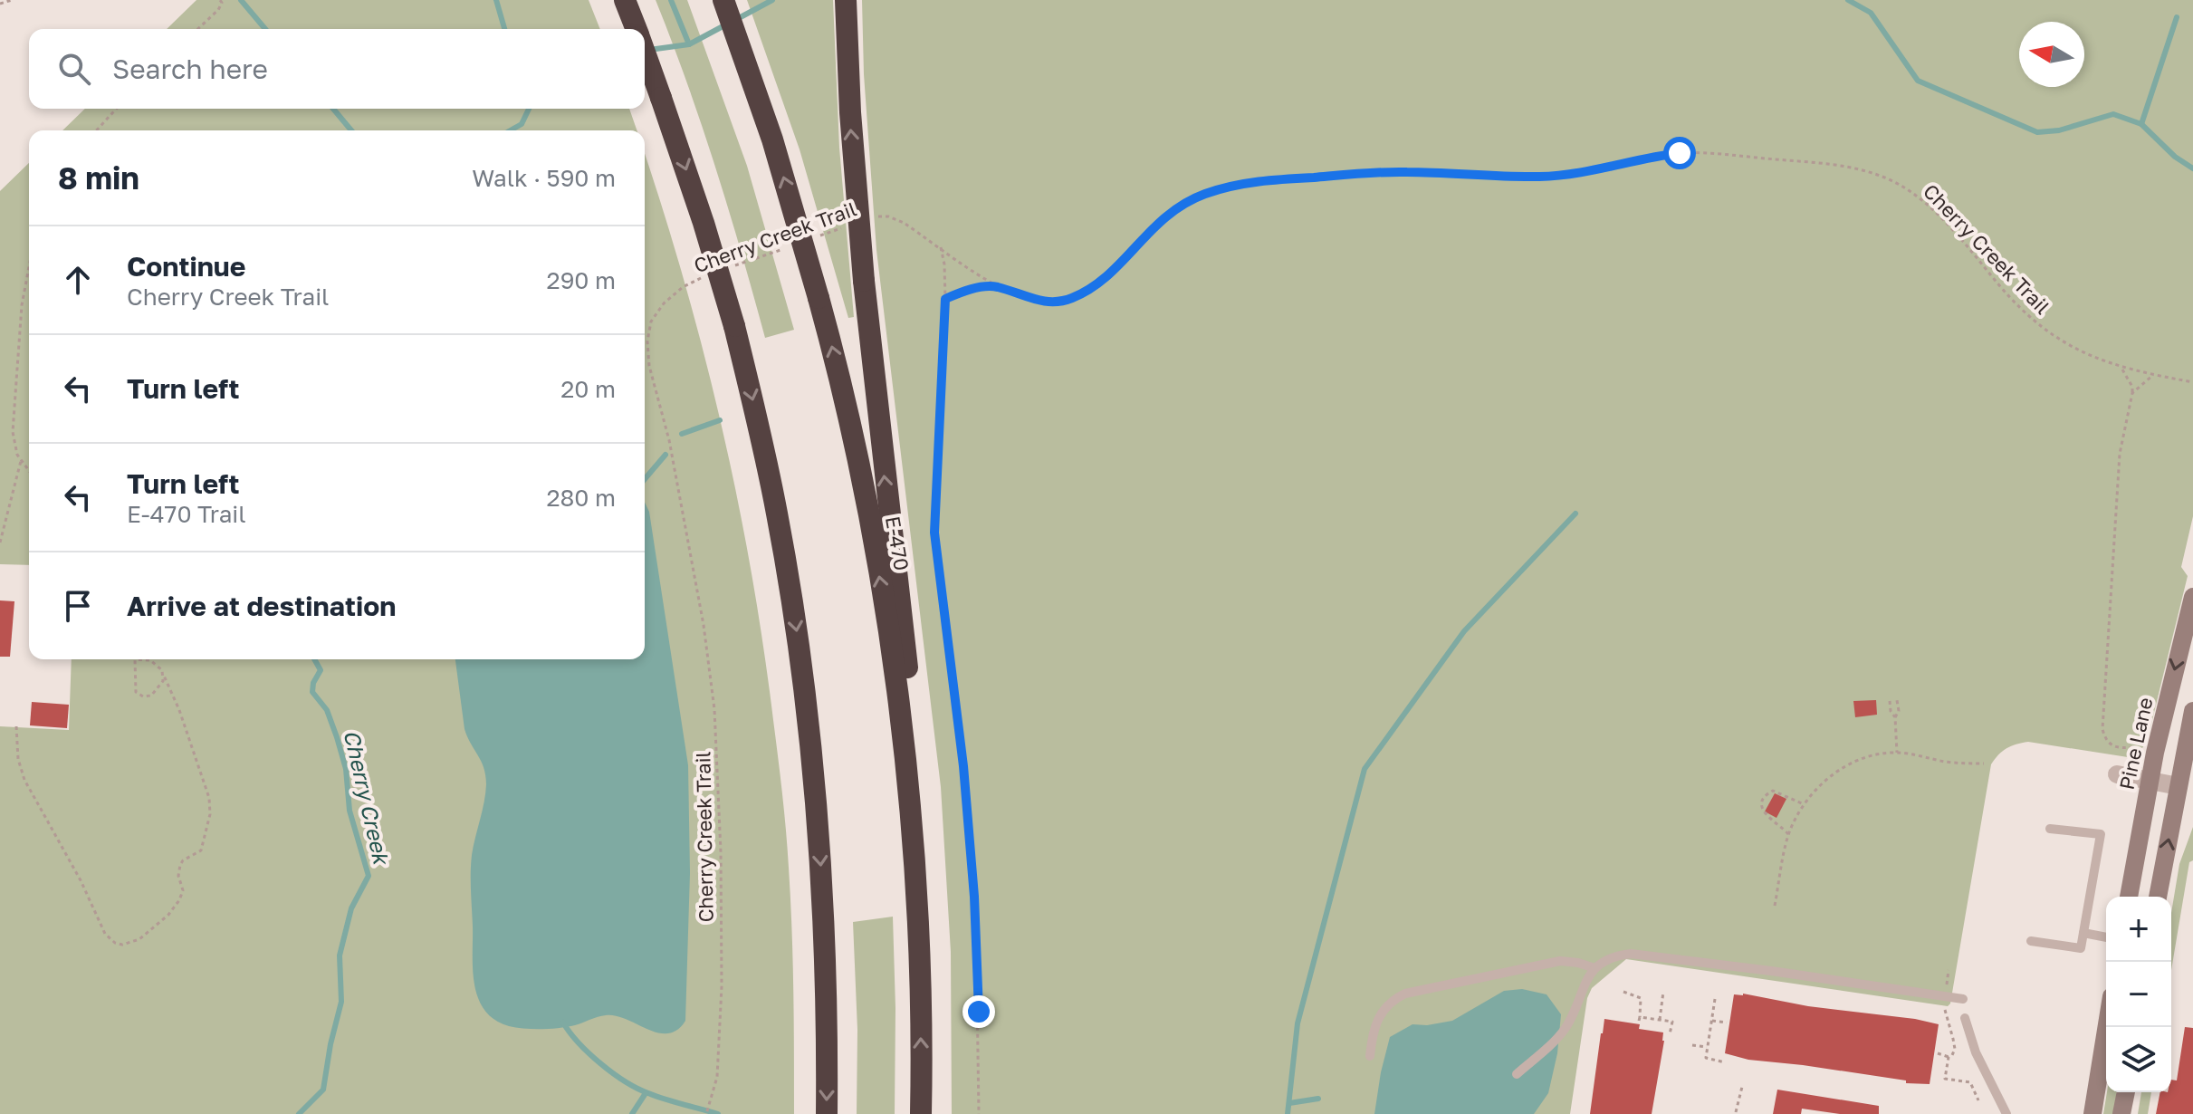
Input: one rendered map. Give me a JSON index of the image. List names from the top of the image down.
{
  "streets": {
    "highway": ["E-470"],
    "main road": ["Pine Lane"],
    "path": ["Cherry Creek Trail"]
  },
  "water": ["Cherry Creek"],
  "north": "left",
  "page": {
    "search": "Search here",
    "heading": ["8 min", "Walk · 590 m"],
    "list": [
      ["Continue", "Cherry Creek Trail", "290 m"],
      ["Turn left", "20 m"],
      ["Turn left", "E-470 Trail", "280 m"],
      "Arrive at destination"
    ],
    "map_buttons": ["+", "−"]
  }
}
